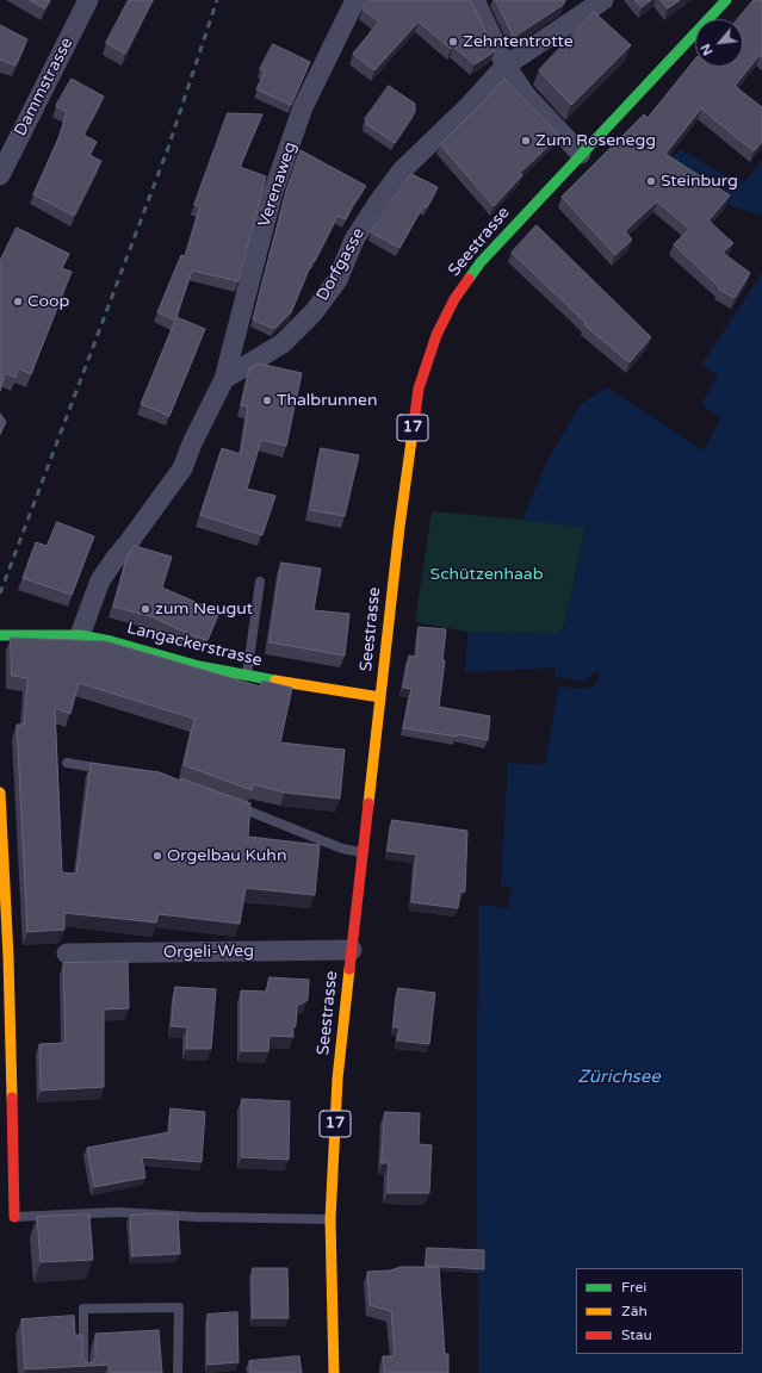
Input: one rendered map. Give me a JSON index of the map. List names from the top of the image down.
{
  "streets": {
    "main road": ["Seestrasse", "17", "Langackerstrasse"],
    "street": [
      "Dammstrasse",
      "Verenaweg",
      "Dorfgasse",
      "Orgeli-Weg"
    ]
  },
  "crossings": [
    ["Verenaweg", "Dorfgasse"],
    ["Seestrasse", "Langackerstrasse"],
    ["Seestrasse", "Orgeli-Weg"]
  ],
  "water": ["Zürichsee"],
  "parks": ["Schützenhaab"],
  "places": [
    "Zehntentrotte",
    "Zum Rosenegg",
    "Steinburg",
    "Coop",
    "Thalbrunnen",
    "zum Neugut",
    "Orgelbau Kuhn"
  ],
  "legend": ["Frei", "Zäh", "Stau"],
  "north": "bottom left"
}
